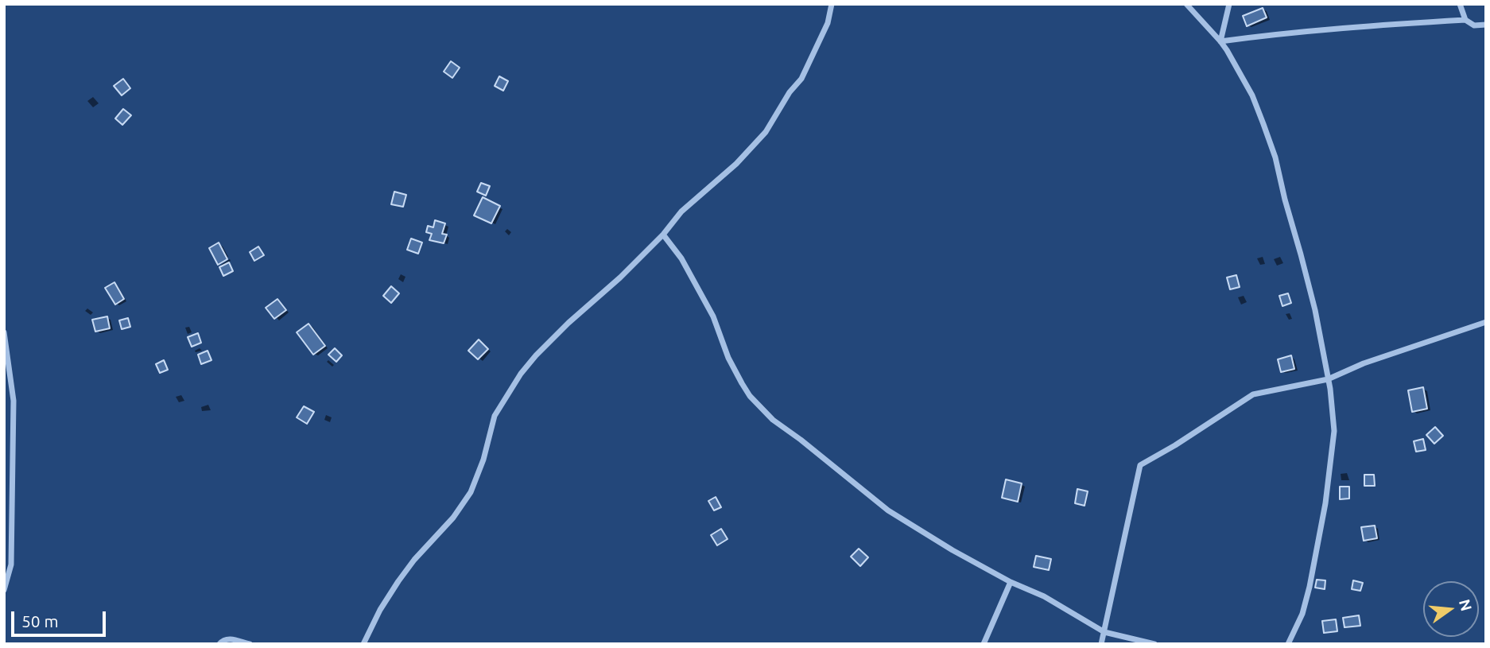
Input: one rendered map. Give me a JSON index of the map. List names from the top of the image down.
{
  "scale_bar": "50 m",
  "north": "right"
}
